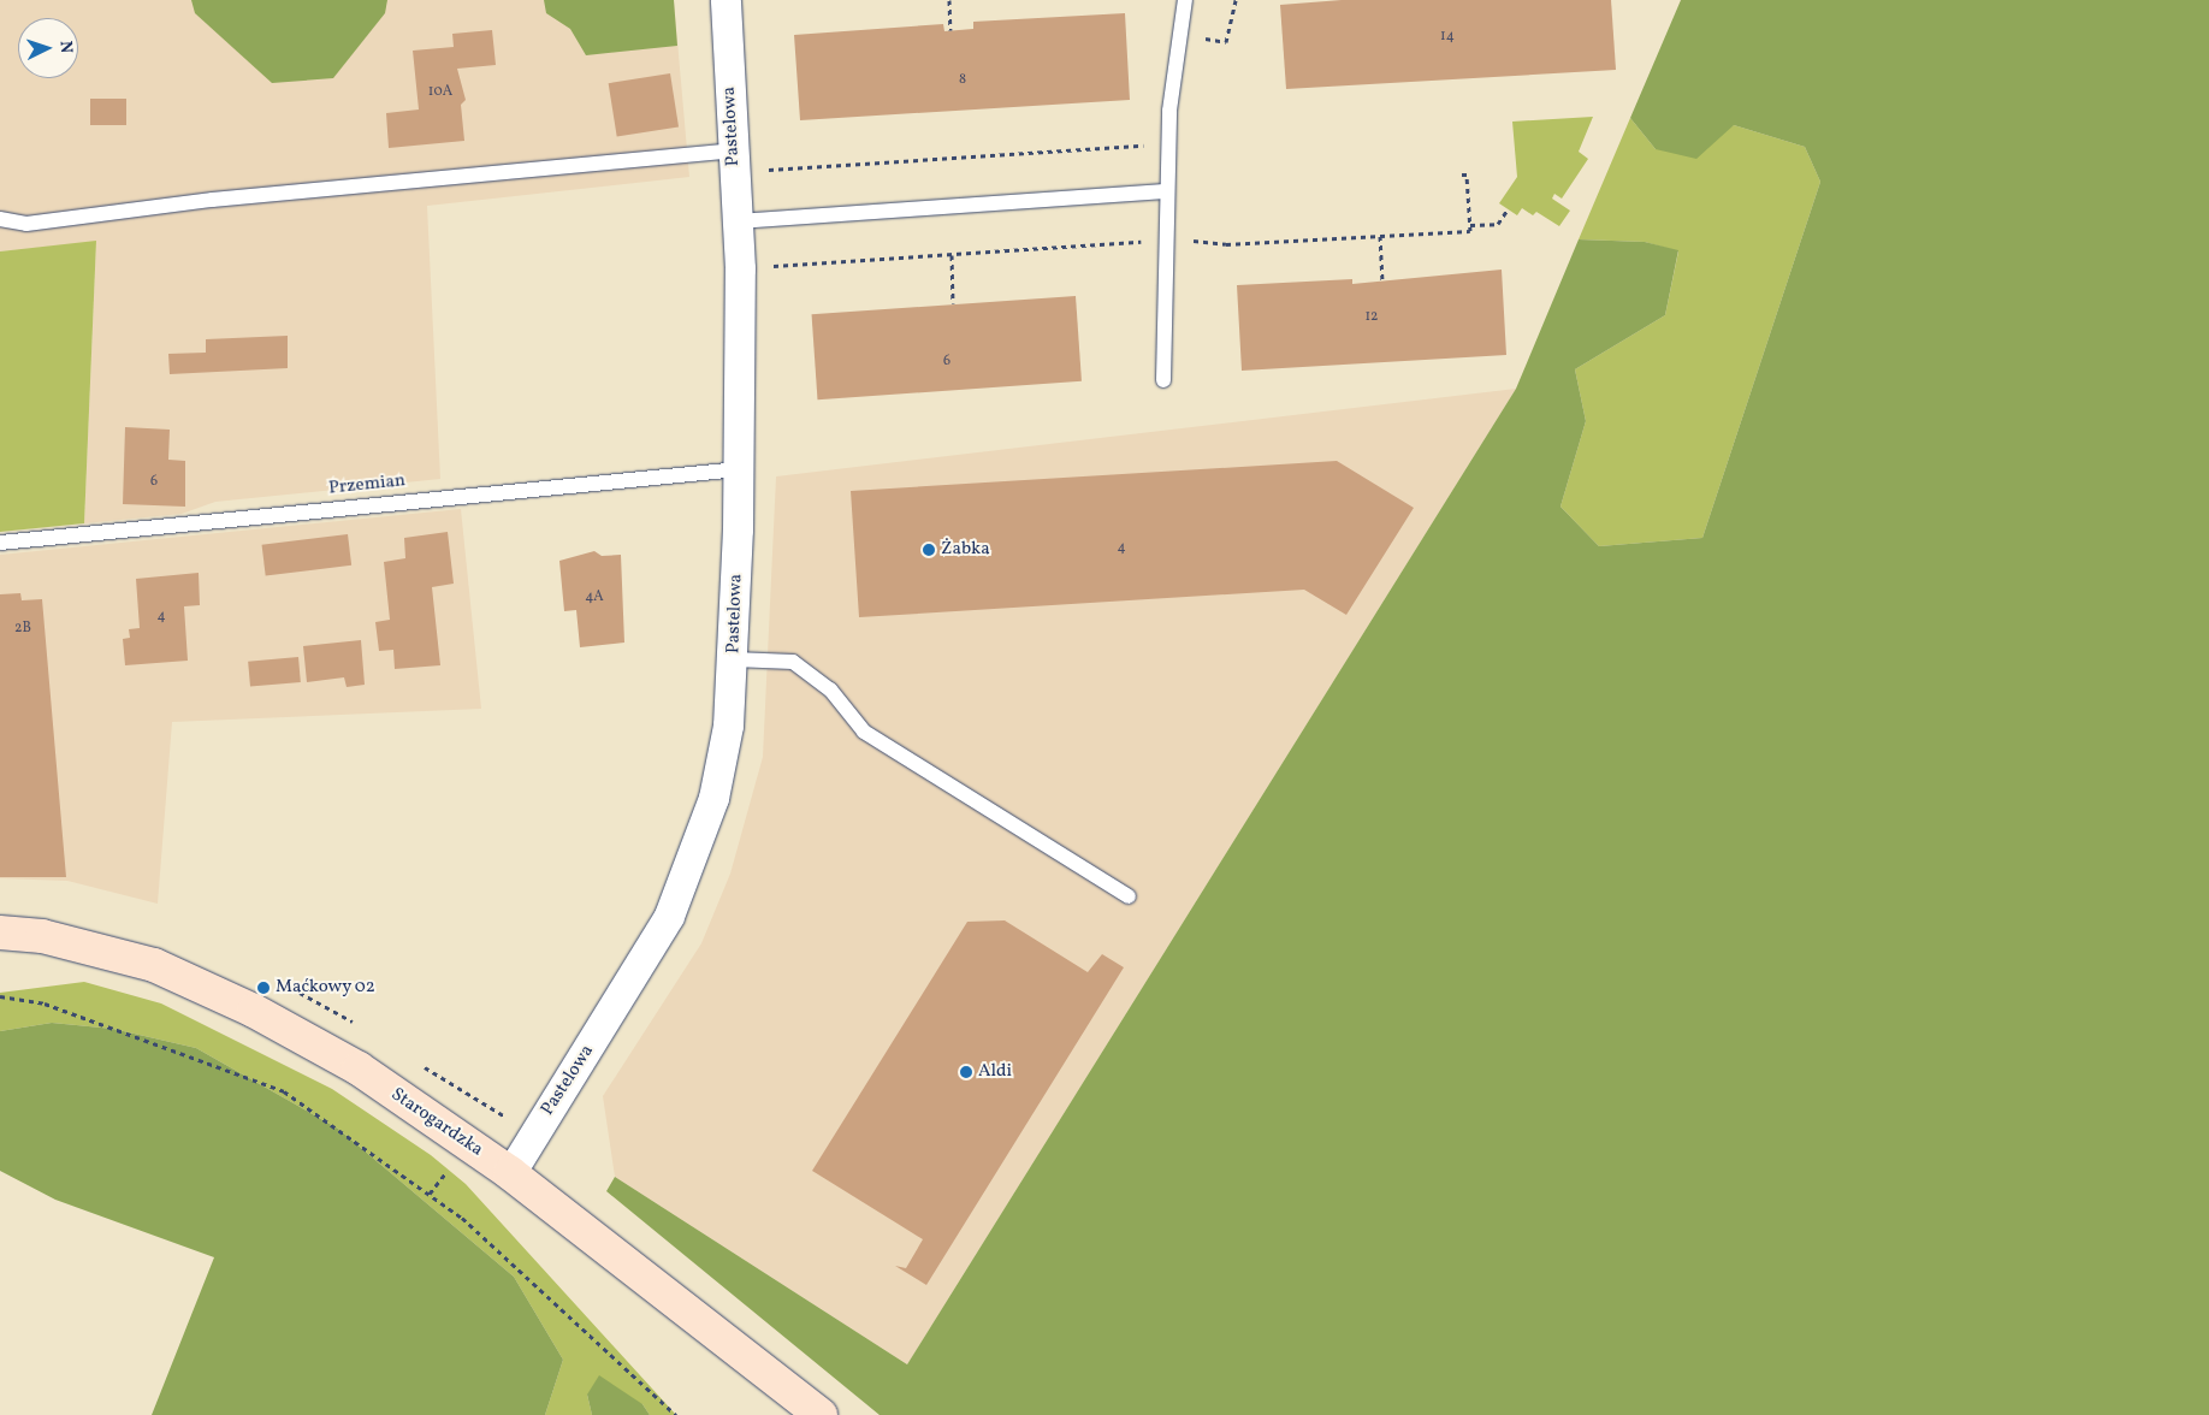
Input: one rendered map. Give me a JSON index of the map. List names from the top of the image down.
{
  "streets": {
    "main road": ["Starogardzka"],
    "street": ["Pastelowa"],
    "lane": ["Przemian"]
  },
  "crossings": [
    ["Pastelowa", "Przemian"],
    ["Pastelowa", "Starogardzka"]
  ],
  "places": ["Żabka", "Maćkowy 02", "Aldi"],
  "house_numbers": [
    "14",
    "8",
    "10A",
    "12",
    "6",
    "6",
    "4",
    "4A",
    "4",
    "2B"
  ],
  "north": "right"
}
